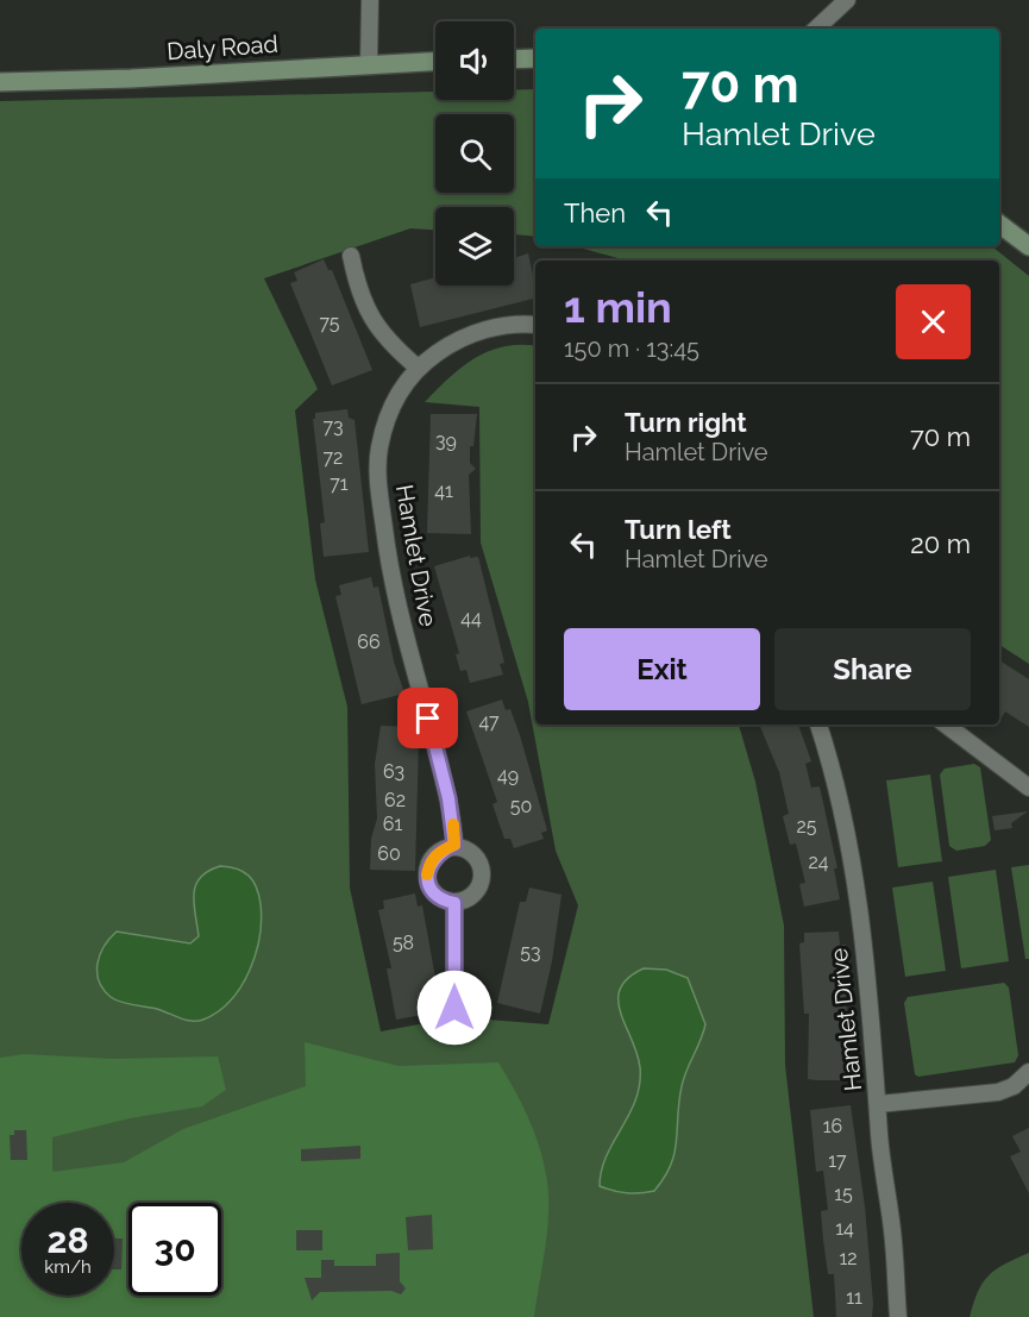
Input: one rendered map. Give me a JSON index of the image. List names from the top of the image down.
{
  "streets": {
    "main road": ["Daly Road"],
    "street": ["Hamlet Drive"]
  },
  "house_numbers": [
    "75",
    "73",
    "39",
    "72",
    "71",
    "41",
    "44",
    "66",
    "47",
    "63",
    "49",
    "62",
    "50",
    "61",
    "25",
    "60",
    "24",
    "58",
    "53",
    "16",
    "17",
    "15",
    "14",
    "12",
    "11"
  ],
  "page": {
    "turn": ["70 m", "Hamlet Drive"],
    "then": "Then",
    "heading": ["1 min", "150 m · 13:45"],
    "list": [
      {
        "name": "Turn right",
        "note": "Hamlet Drive",
        "value": "70 m"
      },
      {
        "name": "Turn left",
        "note": "Hamlet Drive",
        "value": "20 m"
      }
    ],
    "buttons": ["Exit", "Share"],
    "speed": "28 km/h",
    "limit": "30"
  }
}
